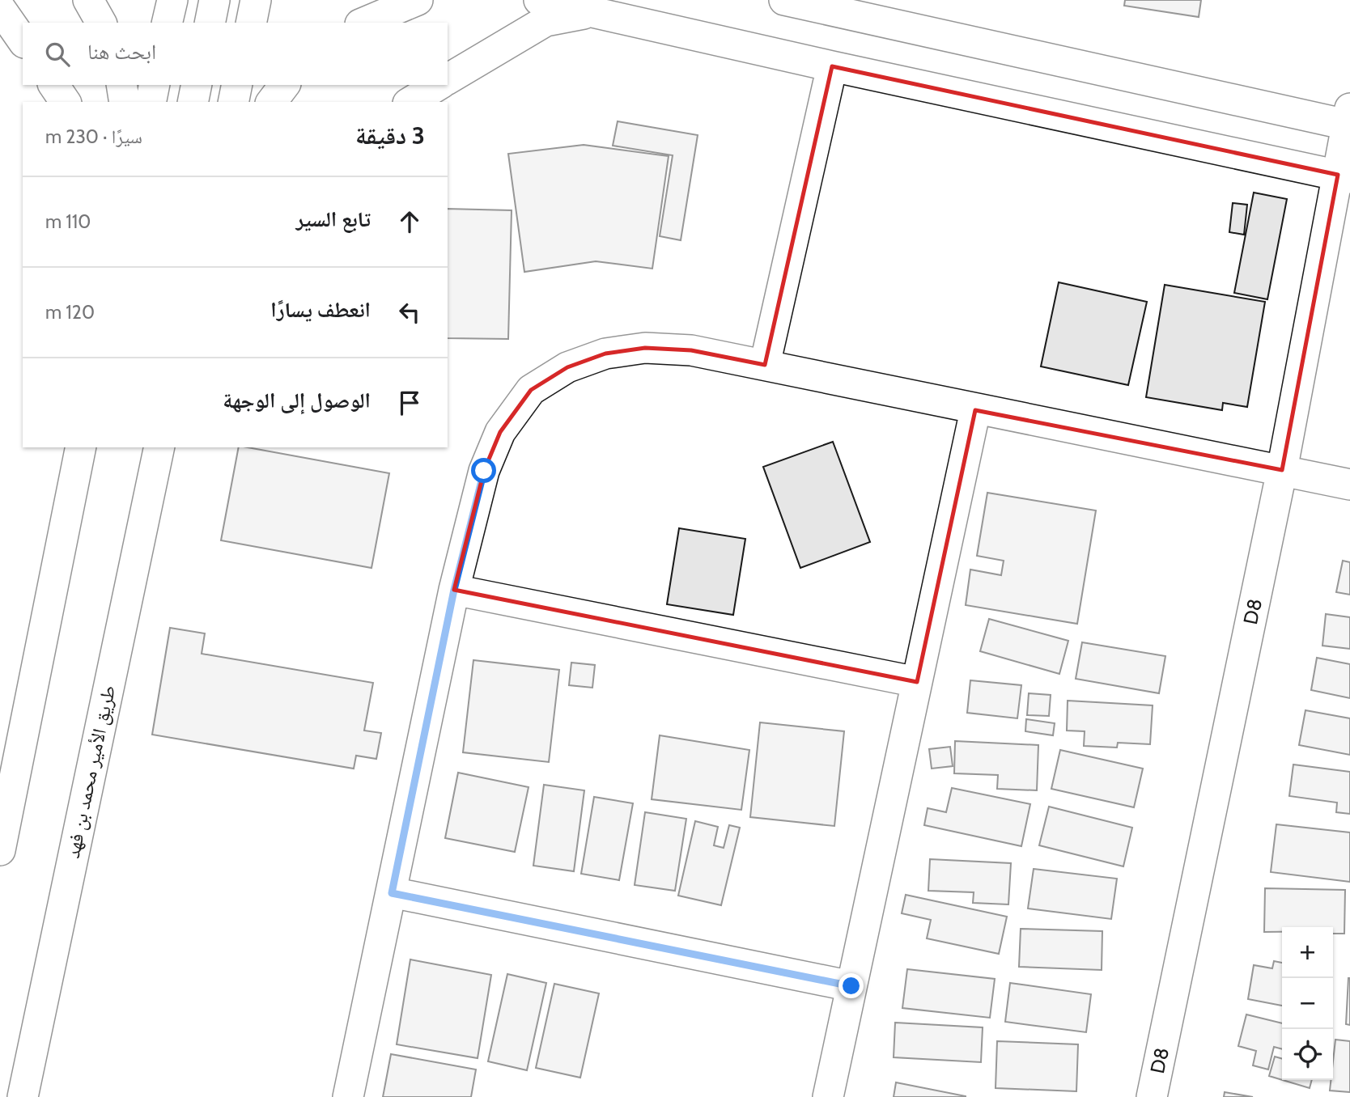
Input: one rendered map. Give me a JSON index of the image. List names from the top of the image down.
{
  "streets": {
    "street": ["D8", "طريق الأمير محمد بن فهد"]
  },
  "page": {
    "search": "ابحث هنا",
    "heading": ["3 دقيقة", "سيرًا · 230 m"],
    "list": [
      ["تابع السير", "110 m"],
      ["انعطف يسارًا", "120 m"],
      "الوصول إلى الوجهة"
    ],
    "map_buttons": ["+", "−"]
  }
}
